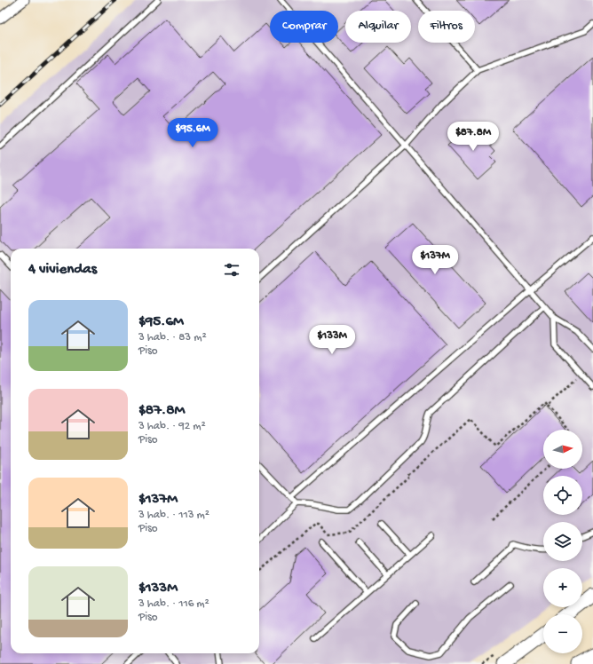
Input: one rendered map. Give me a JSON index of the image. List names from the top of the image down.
{
  "north": "right",
  "page": {
    "chip": ["Comprar", "Alquilar", "Filtros"],
    "price": [
      "$95.6M",
      "$87.8M",
      "$137M",
      "$133M"
    ],
    "heading": "4 viviendas",
    "list": [
      {
        "name": "$95.6M",
        "note": "3 hab. · 83 m² · Piso"
      },
      {
        "name": "$87.8M",
        "note": "3 hab. · 92 m² · Piso"
      },
      {
        "name": "$137M",
        "note": "3 hab. · 113 m² · Piso"
      },
      {
        "name": "$133M",
        "note": "3 hab. · 116 m² · Piso"
      }
    ],
    "map_buttons": ["+", "−"]
  }
}
